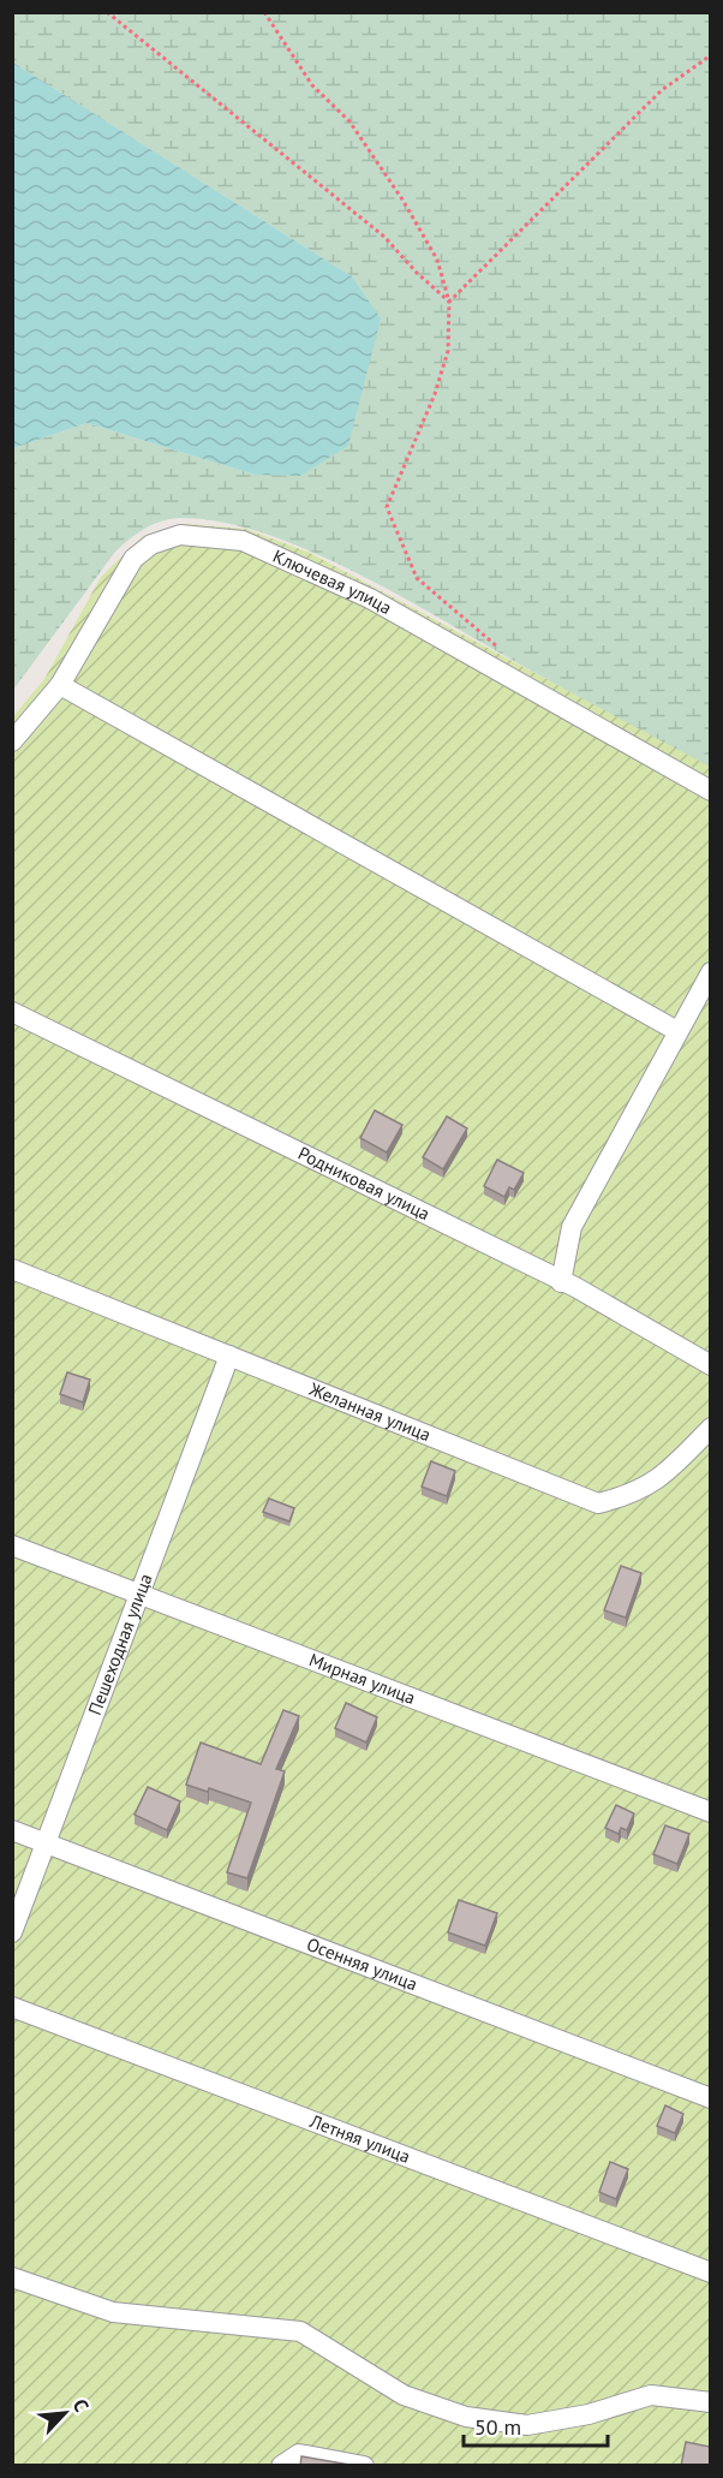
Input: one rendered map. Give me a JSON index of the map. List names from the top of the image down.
{
  "streets": {
    "street": [
      "Ключевая улица",
      "Родниковая улица",
      "Желанная улица",
      "Пешеходная улица",
      "Мирная улица",
      "Осенняя улица",
      "Летняя улица"
    ]
  },
  "crossings": [
    ["Желанная улица", "Пешеходная улица"],
    ["Пешеходная улица", "Мирная улица"],
    ["Пешеходная улица", "Осенняя улица"]
  ],
  "scale_bar": "50 m",
  "north": "top right"
}
